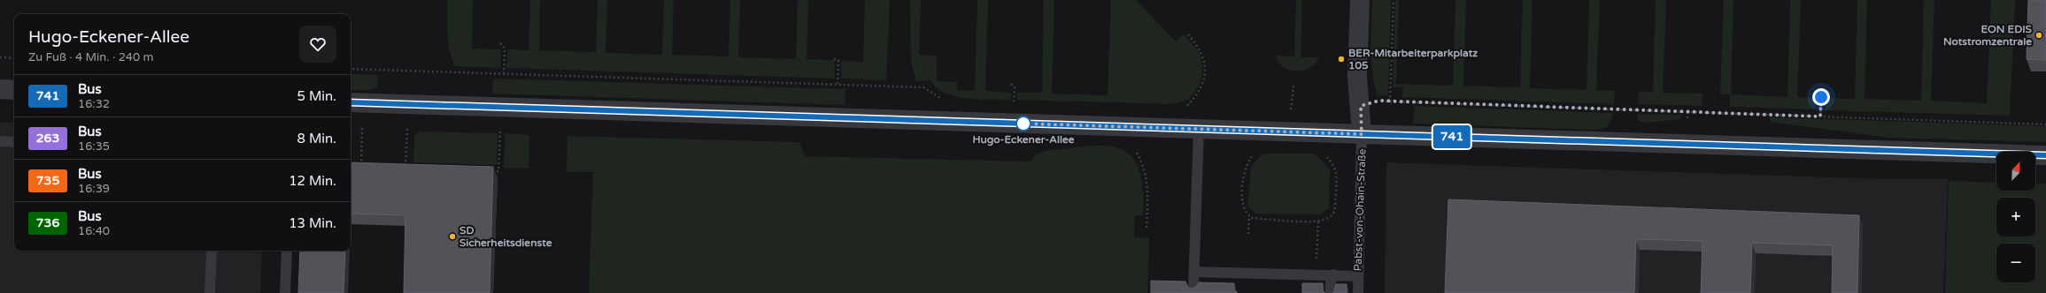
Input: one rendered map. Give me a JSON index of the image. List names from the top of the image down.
{
  "streets": {
    "street": ["Pabst-von-Ohain-Straße"]
  },
  "places": [
    "EON EDIS Notstromzentrale",
    "BER-Mitarbeiterparkplatz 105",
    "Hugo-Eckener-Allee",
    "SD Sicherheitsdienste"
  ],
  "lines": ["bus line 741"],
  "north": "top right",
  "page": {
    "on_map": "741",
    "heading": ["Hugo-Eckener-Allee", "Zu Fuß · 4 Min. · 240 m"],
    "list": [
      {
        "mark": "741",
        "name": "Bus",
        "note": "16:32",
        "value": "5 Min."
      },
      {
        "mark": "263",
        "name": "Bus",
        "note": "16:35",
        "value": "8 Min."
      },
      {
        "mark": "735",
        "name": "Bus",
        "note": "16:39",
        "value": "12 Min."
      },
      {
        "mark": "736",
        "name": "Bus",
        "note": "16:40",
        "value": "13 Min."
      }
    ],
    "map_buttons": ["+", "−"]
  }
}
